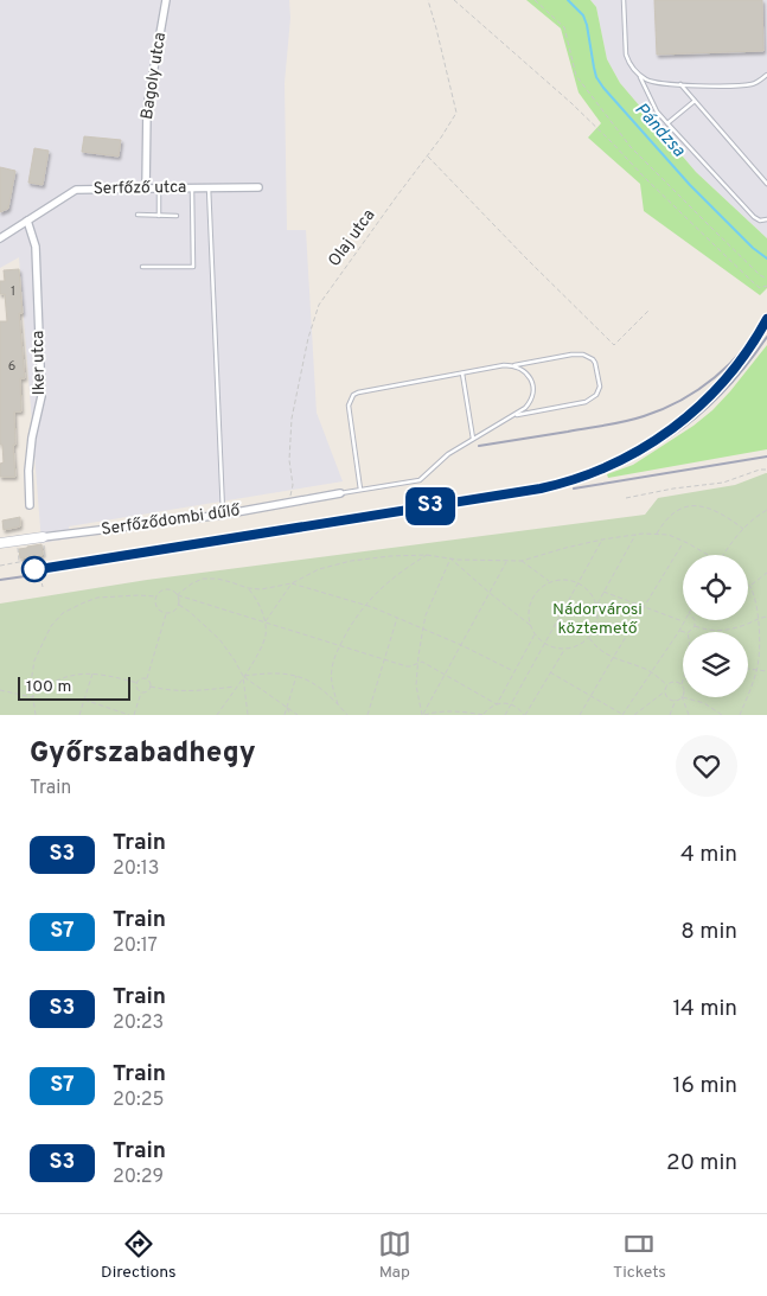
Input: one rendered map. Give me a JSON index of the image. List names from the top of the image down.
{
  "streets": {
    "street": [
      "Bagoly utca",
      "Serfőző utca",
      "Iker utca",
      "Serfőződombi dűlő"
    ],
    "path": ["Olaj utca"]
  },
  "crossings": [
    ["Bagoly utca", "Serfőző utca"],
    ["Serfőző utca", "Iker utca"],
    ["Olaj utca", "Serfőződombi dűlő"]
  ],
  "water": ["Pándzsa"],
  "parks": ["Nádorvárosi köztemető"],
  "house_numbers": ["1", "6"],
  "scale_bar": "100 m",
  "page": {
    "on_map": "S3",
    "scale": "100 m",
    "heading": ["Győrszabadhegy", "Train"],
    "list": [
      {
        "mark": "S3",
        "name": "Train",
        "note": "20:13",
        "value": "4 min"
      },
      {
        "mark": "S7",
        "name": "Train",
        "note": "20:17",
        "value": "8 min"
      },
      {
        "mark": "S3",
        "name": "Train",
        "note": "20:23",
        "value": "14 min"
      },
      {
        "mark": "S7",
        "name": "Train",
        "note": "20:25",
        "value": "16 min"
      },
      {
        "mark": "S3",
        "name": "Train",
        "note": "20:29",
        "value": "20 min"
      }
    ],
    "tabs": ["Directions", "Map", "Tickets"]
  }
}
